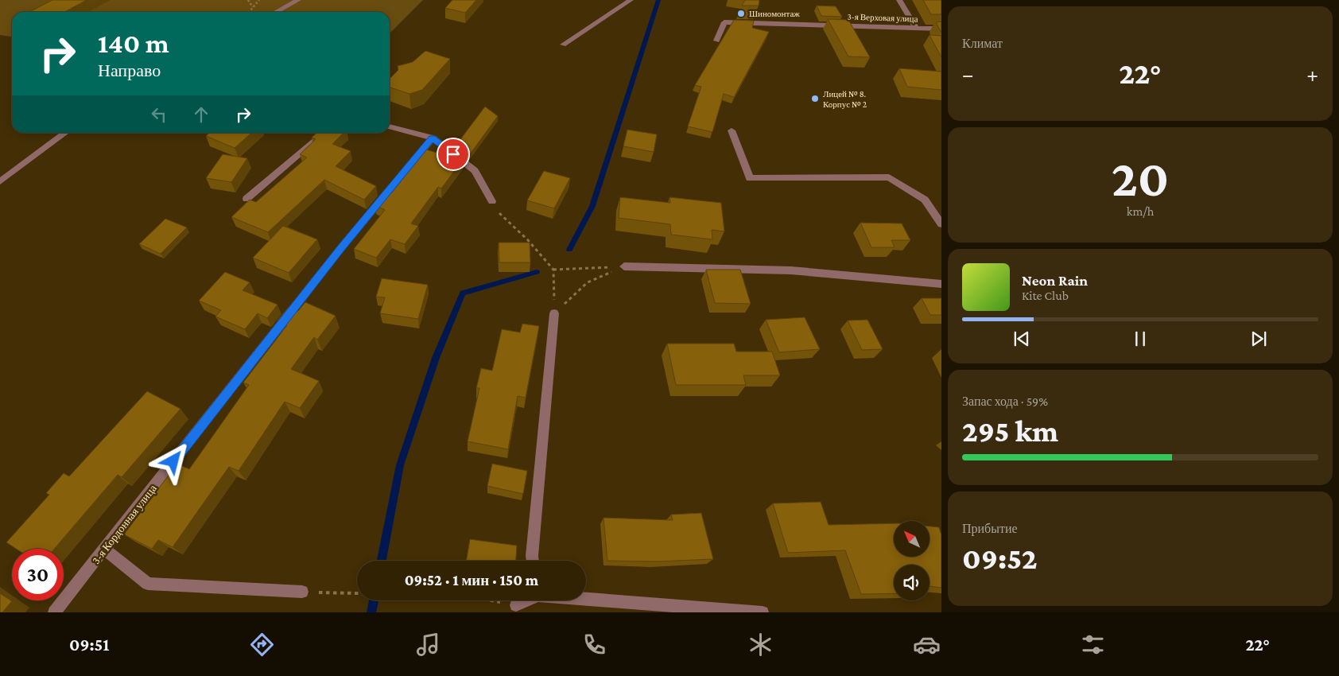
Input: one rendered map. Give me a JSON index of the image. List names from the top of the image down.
{
  "streets": {
    "street": ["3-я Верховая улица", "3-я Кордонная улица"]
  },
  "places": ["Шиномонтаж", "Лицей № 8. Корпус № 2"],
  "north": "top left",
  "page": {
    "tile": [
      "Климат",
      ["20", "km/h"],
      ["Запас хода · 59%", "295 km"],
      ["Прибытие", "09:52"]
    ],
    "turn": ["140 m", "Направо"],
    "heat": ["−", "22°", "+"],
    "song": ["Neon Rain", "Kite Club"],
    "limit": "30",
    "trip": "09:52 · 1 мин · 150 m",
    "tabs": ["09:51", "22°"]
  }
}
